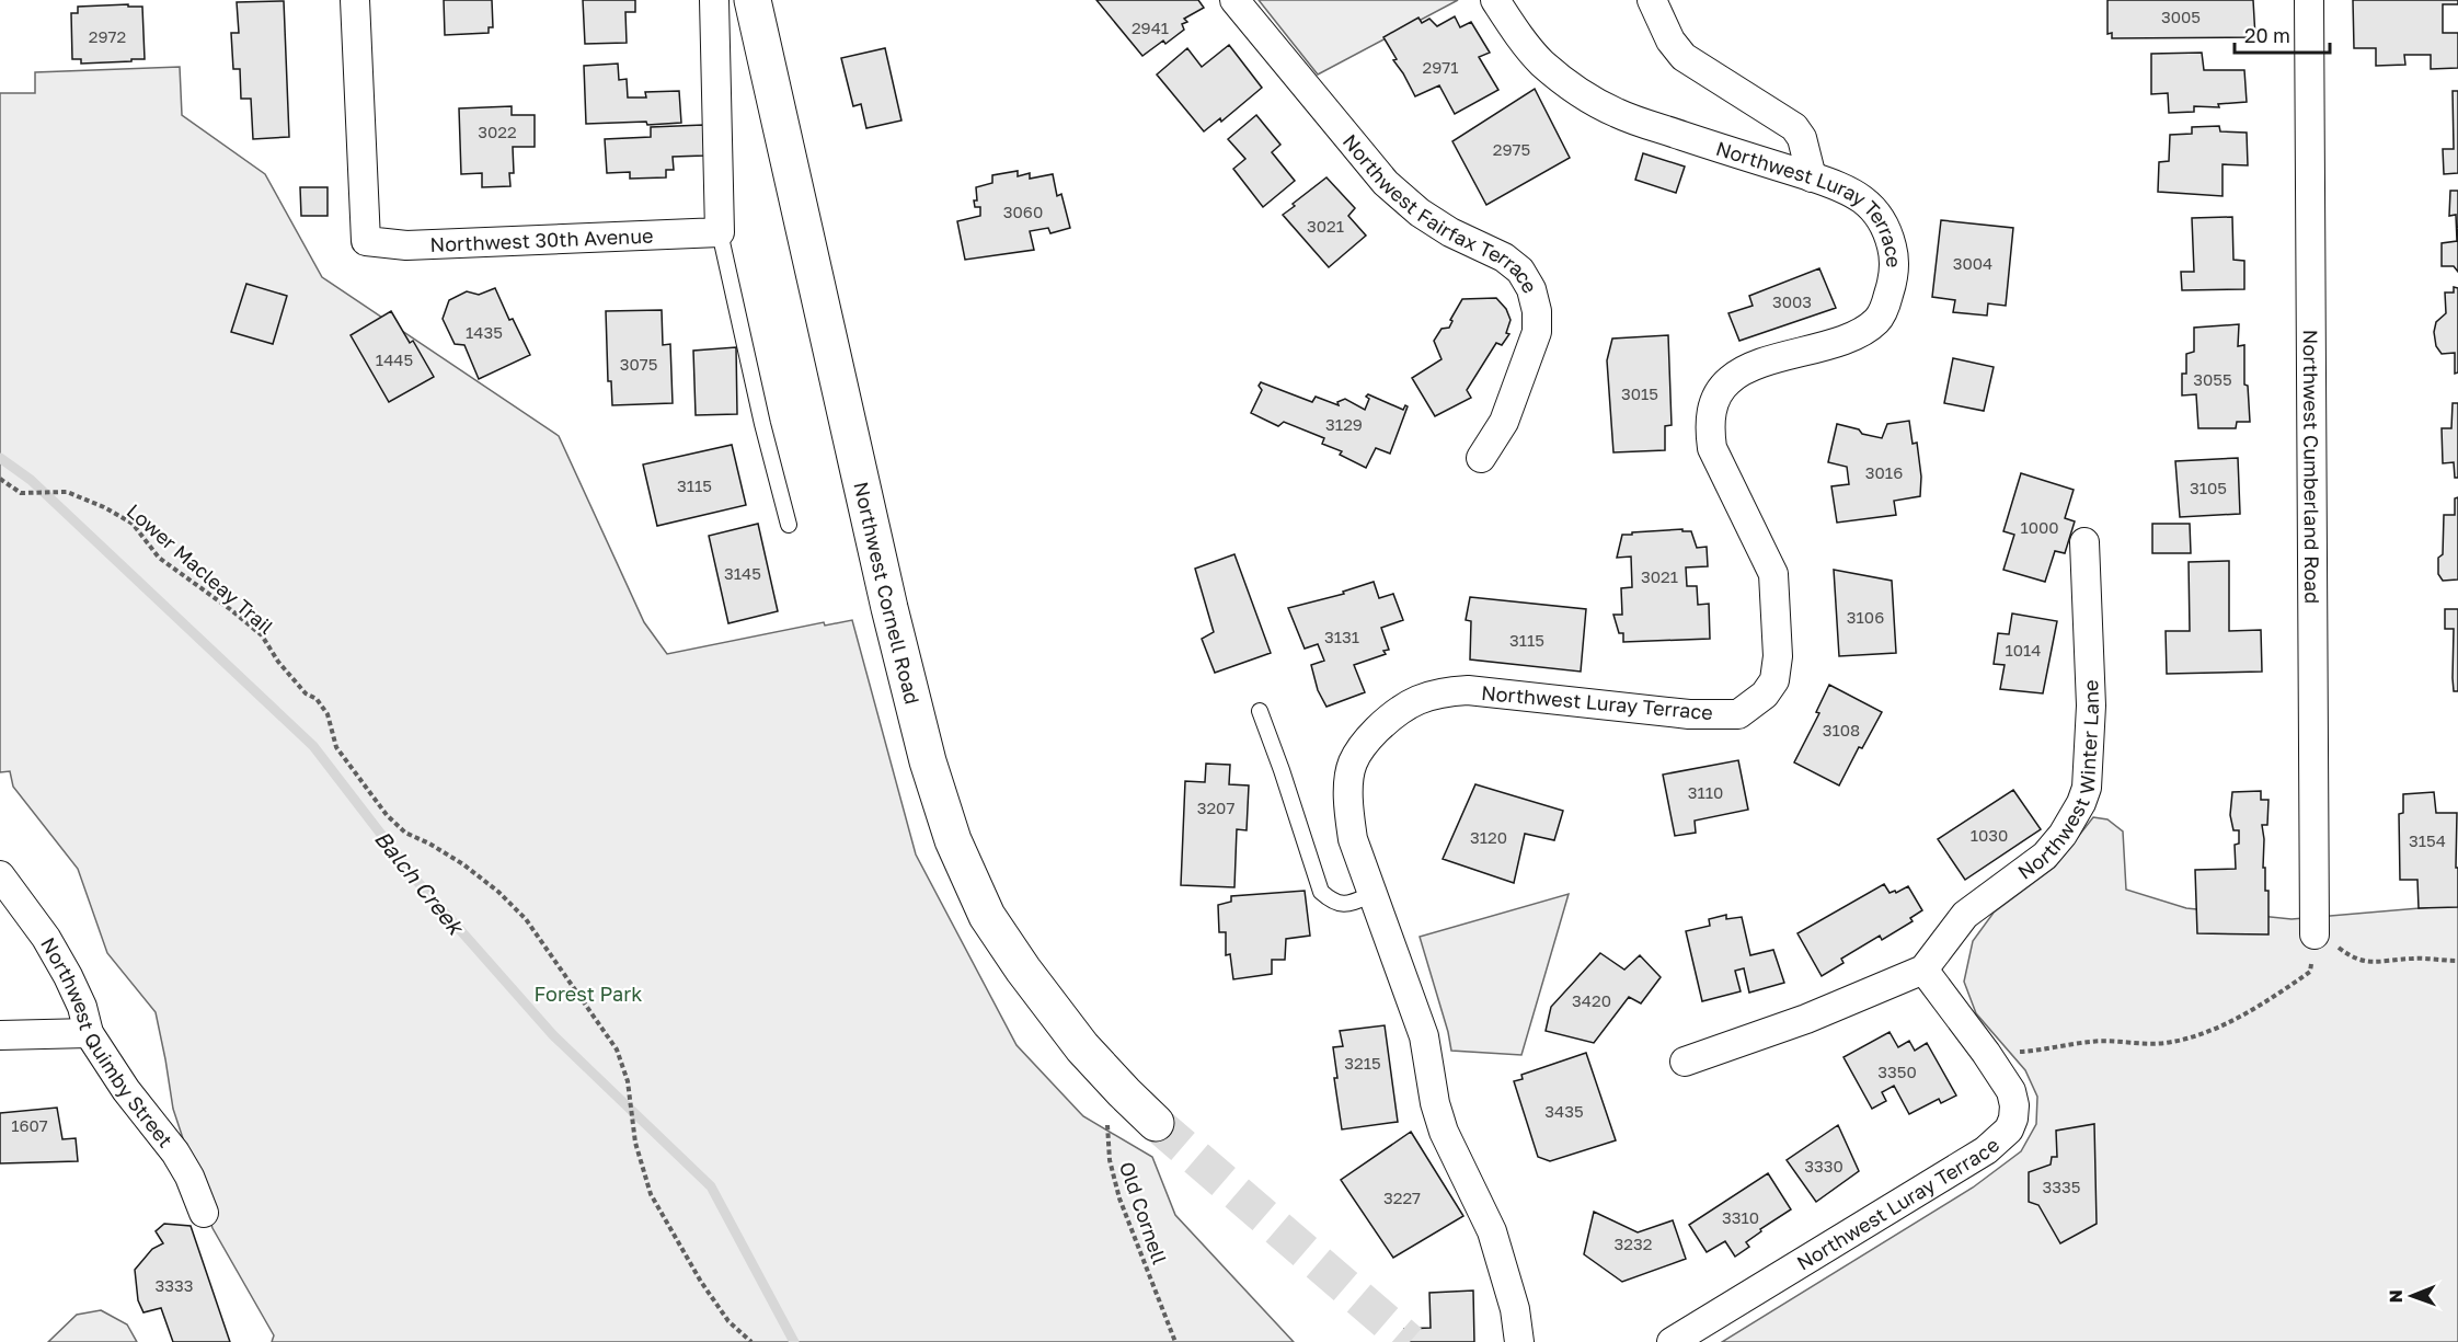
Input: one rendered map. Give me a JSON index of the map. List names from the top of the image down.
{
  "streets": {
    "main road": ["Northwest Cornell Road"],
    "street": [
      "Northwest Luray Terrace",
      "Northwest Fairfax Terrace",
      "Northwest 30th Avenue",
      "Northwest Cumberland Road",
      "Northwest Winter Lane",
      "Northwest Quimby Street"
    ],
    "path": ["Lower Macleay Trail", "Old Cornell"]
  },
  "crossings": [
    ["Northwest Luray Terrace", "Northwest Winter Lane"],
    ["Northwest Cornell Road", "Old Cornell"]
  ],
  "water": ["Balch Creek"],
  "parks": ["Forest Park"],
  "house_numbers": [
    "3005",
    "2941",
    "2972",
    "2971",
    "3022",
    "2975",
    "3060",
    "3021",
    "3004",
    "3003",
    "1435",
    "1445",
    "3075",
    "3055",
    "3015",
    "3129",
    "3016",
    "3115",
    "3105",
    "1000",
    "3145",
    "3021",
    "3106",
    "3131",
    "3115",
    "1014",
    "3108",
    "3110",
    "3207",
    "1030",
    "3120",
    "3154",
    "3420",
    "3215",
    "3350",
    "3435",
    "1607",
    "3330",
    "3335",
    "3227",
    "3310",
    "3232",
    "3333"
  ],
  "scale_bar": "20 m",
  "north": "left"
}
